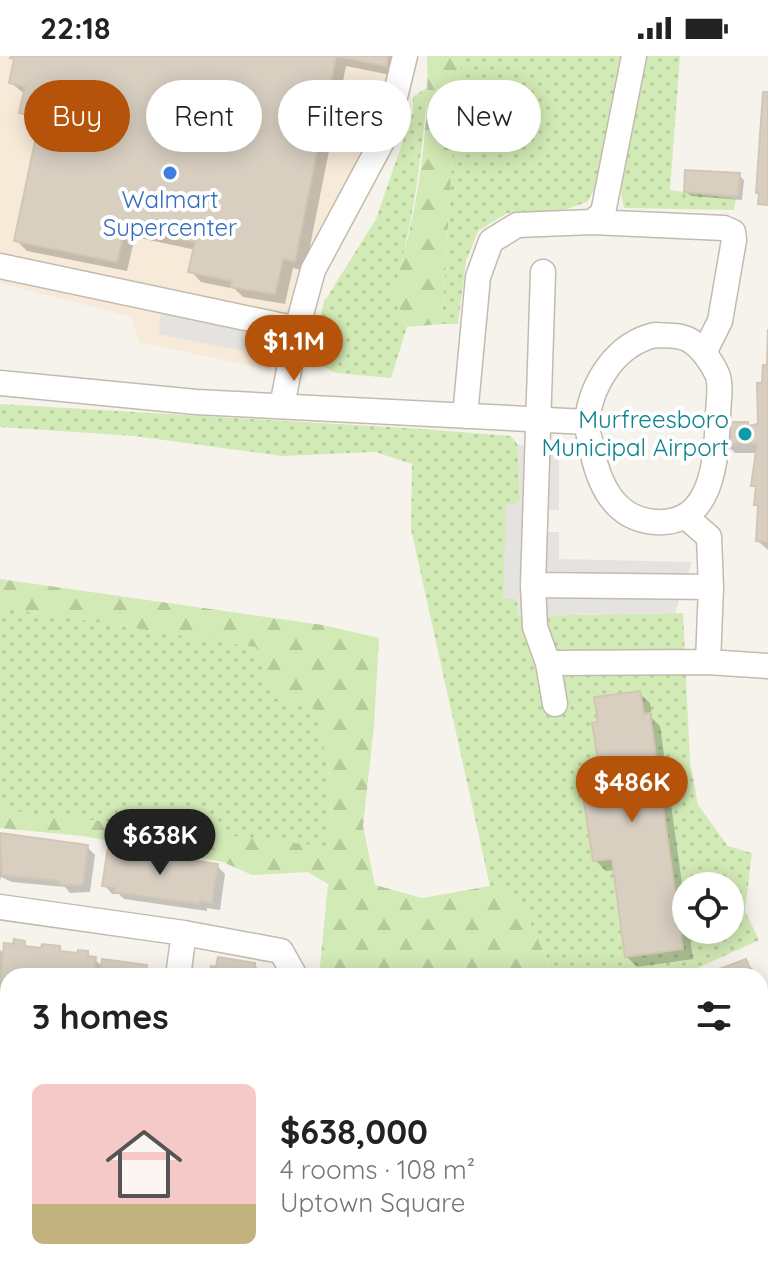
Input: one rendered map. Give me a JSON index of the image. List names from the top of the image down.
{
  "places": ["Walmart Supercenter", "Murfreesboro Municipal Airport"],
  "page": {
    "status": "22:18",
    "chip": [
      "Buy",
      "Rent",
      "Filters",
      "New"
    ],
    "price": ["$1.1M", "$486K", "$638K"],
    "heading": "3 homes",
    "list": [
      {
        "name": "$638,000",
        "note": "4 rooms · 108 m² · Uptown Square"
      }
    ]
  }
}
